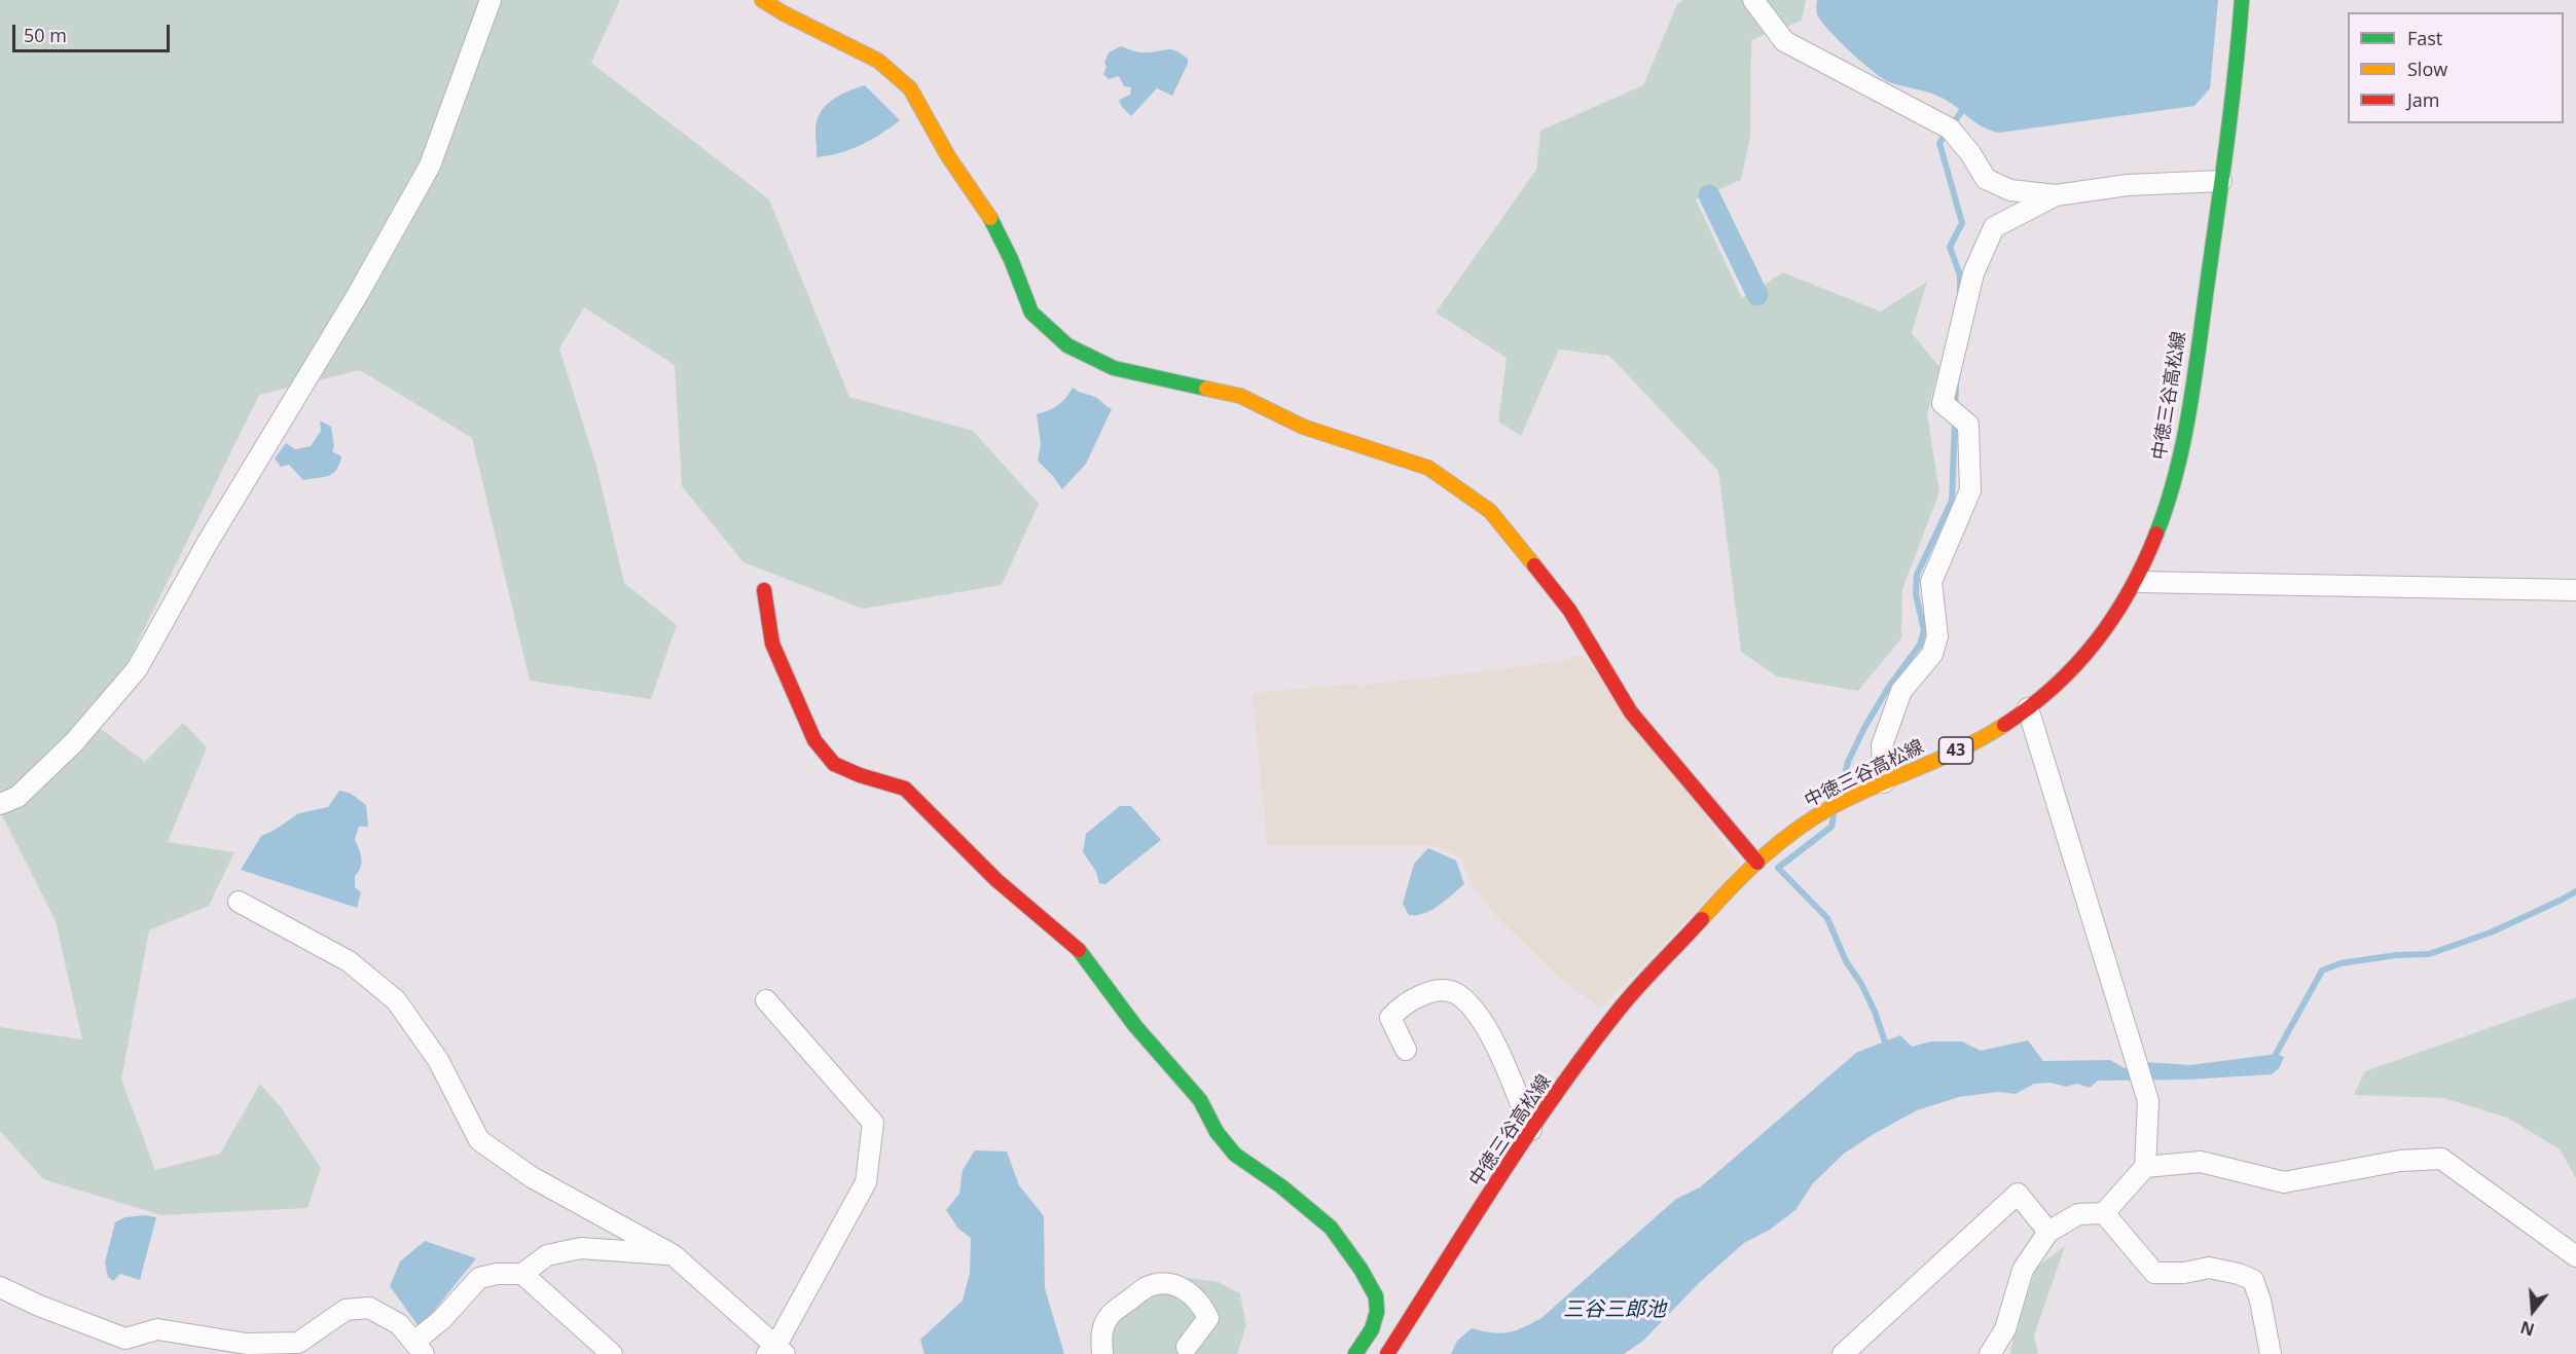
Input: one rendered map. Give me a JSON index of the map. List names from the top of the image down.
{
  "streets": {
    "street": ["中徳三谷高松線", "43"]
  },
  "water": ["三谷三郎池"],
  "legend": ["Fast", "Slow", "Jam"],
  "scale_bar": "50 m",
  "north": "bottom"
}
